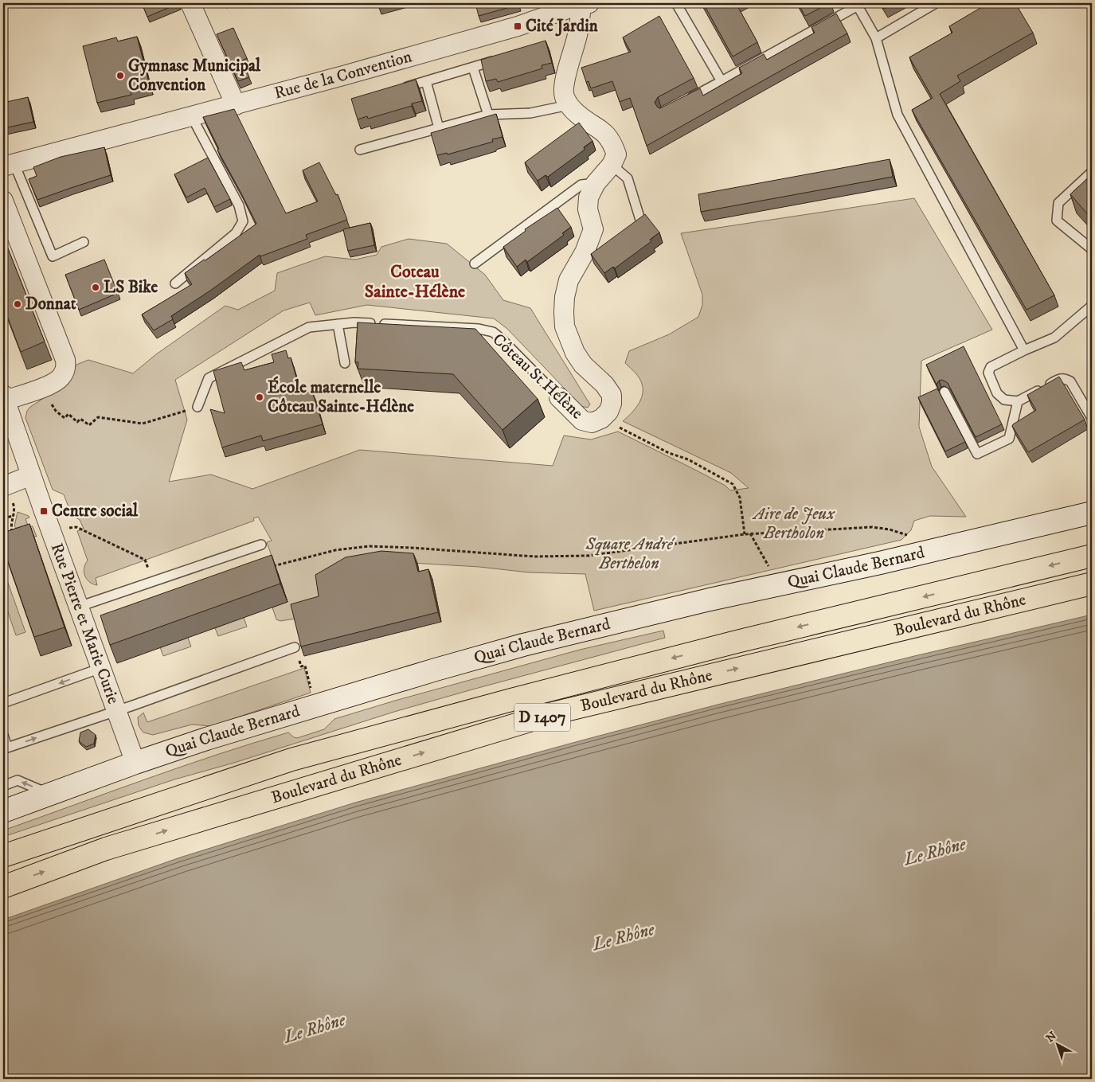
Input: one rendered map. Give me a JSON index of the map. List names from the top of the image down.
{
  "streets": {
    "highway": ["Boulevard du Rhône", "D 1407"],
    "main road": ["Quai Claude Bernard"],
    "street": ["Rue de la Convention", "Côteau St Hélène", "Rue Pierre et Marie Curie"]
  },
  "crossings": [
    ["Quai Claude Bernard", "Rue Pierre et Marie Curie"]
  ],
  "districts": ["Coteau Sainte-Hélène"],
  "water": ["Le Rhône"],
  "parks": ["Aire de Jeux Bertholon", "Square André Berthelon"],
  "places": {
    "transit": ["Cité Jardin", "Centre social"],
    "other": [
      "Gymnase Municipal Convention",
      "LS Bike",
      "Donnat",
      "École maternelle Côteau Sainte-Hélène"
    ]
  },
  "north": "top left"
}
